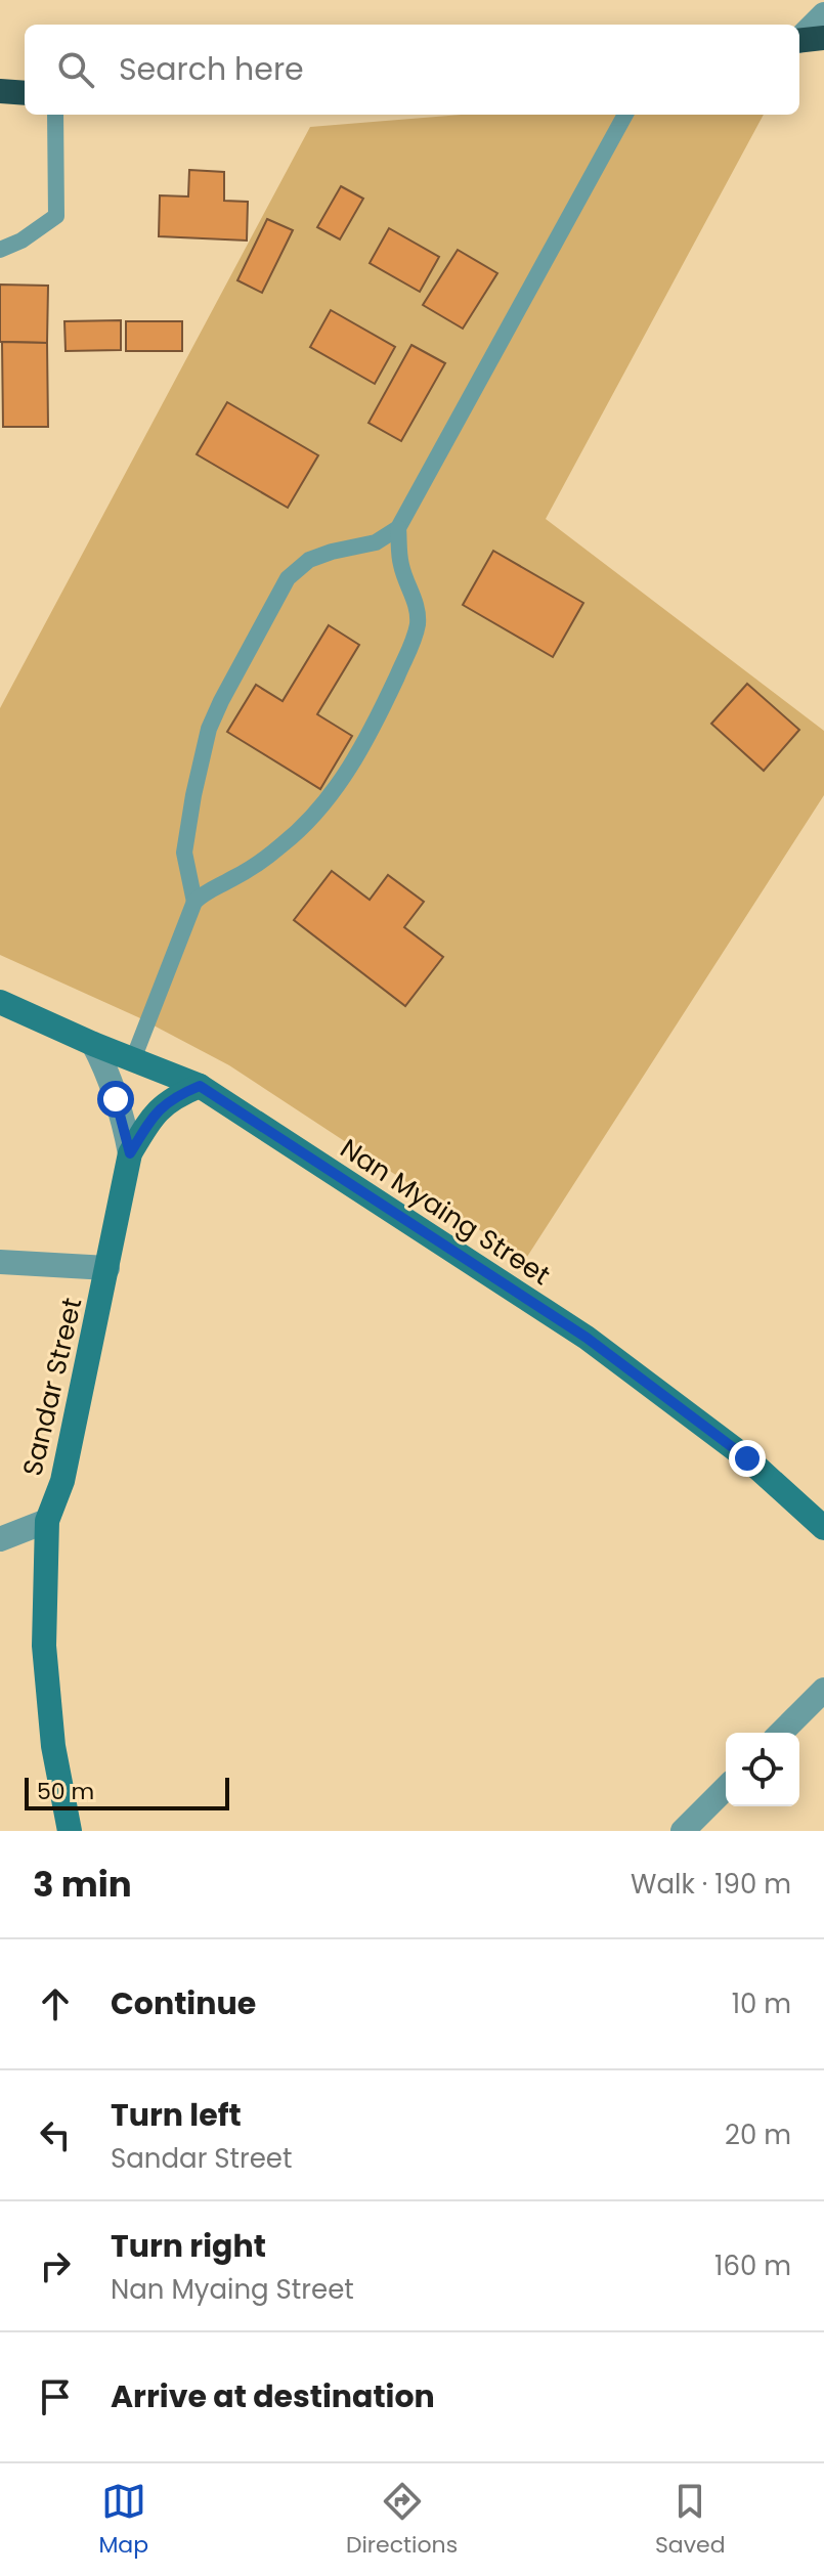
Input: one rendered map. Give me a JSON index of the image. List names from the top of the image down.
{
  "streets": {
    "street": ["Nan Myaing Street", "Sandar Street"]
  },
  "crossings": [
    ["Nan Myaing Street", "Sandar Street"]
  ],
  "scale_bar": "50 m",
  "page": {
    "search": "Search here",
    "scale": "50 m",
    "heading": ["3 min", "Walk · 190 m"],
    "list": [
      ["Continue", "10 m"],
      ["Turn left", "Sandar Street", "20 m"],
      ["Turn right", "Nan Myaing Street", "160 m"],
      "Arrive at destination"
    ],
    "nav": ["Map", "Directions", "Saved"]
  }
}
